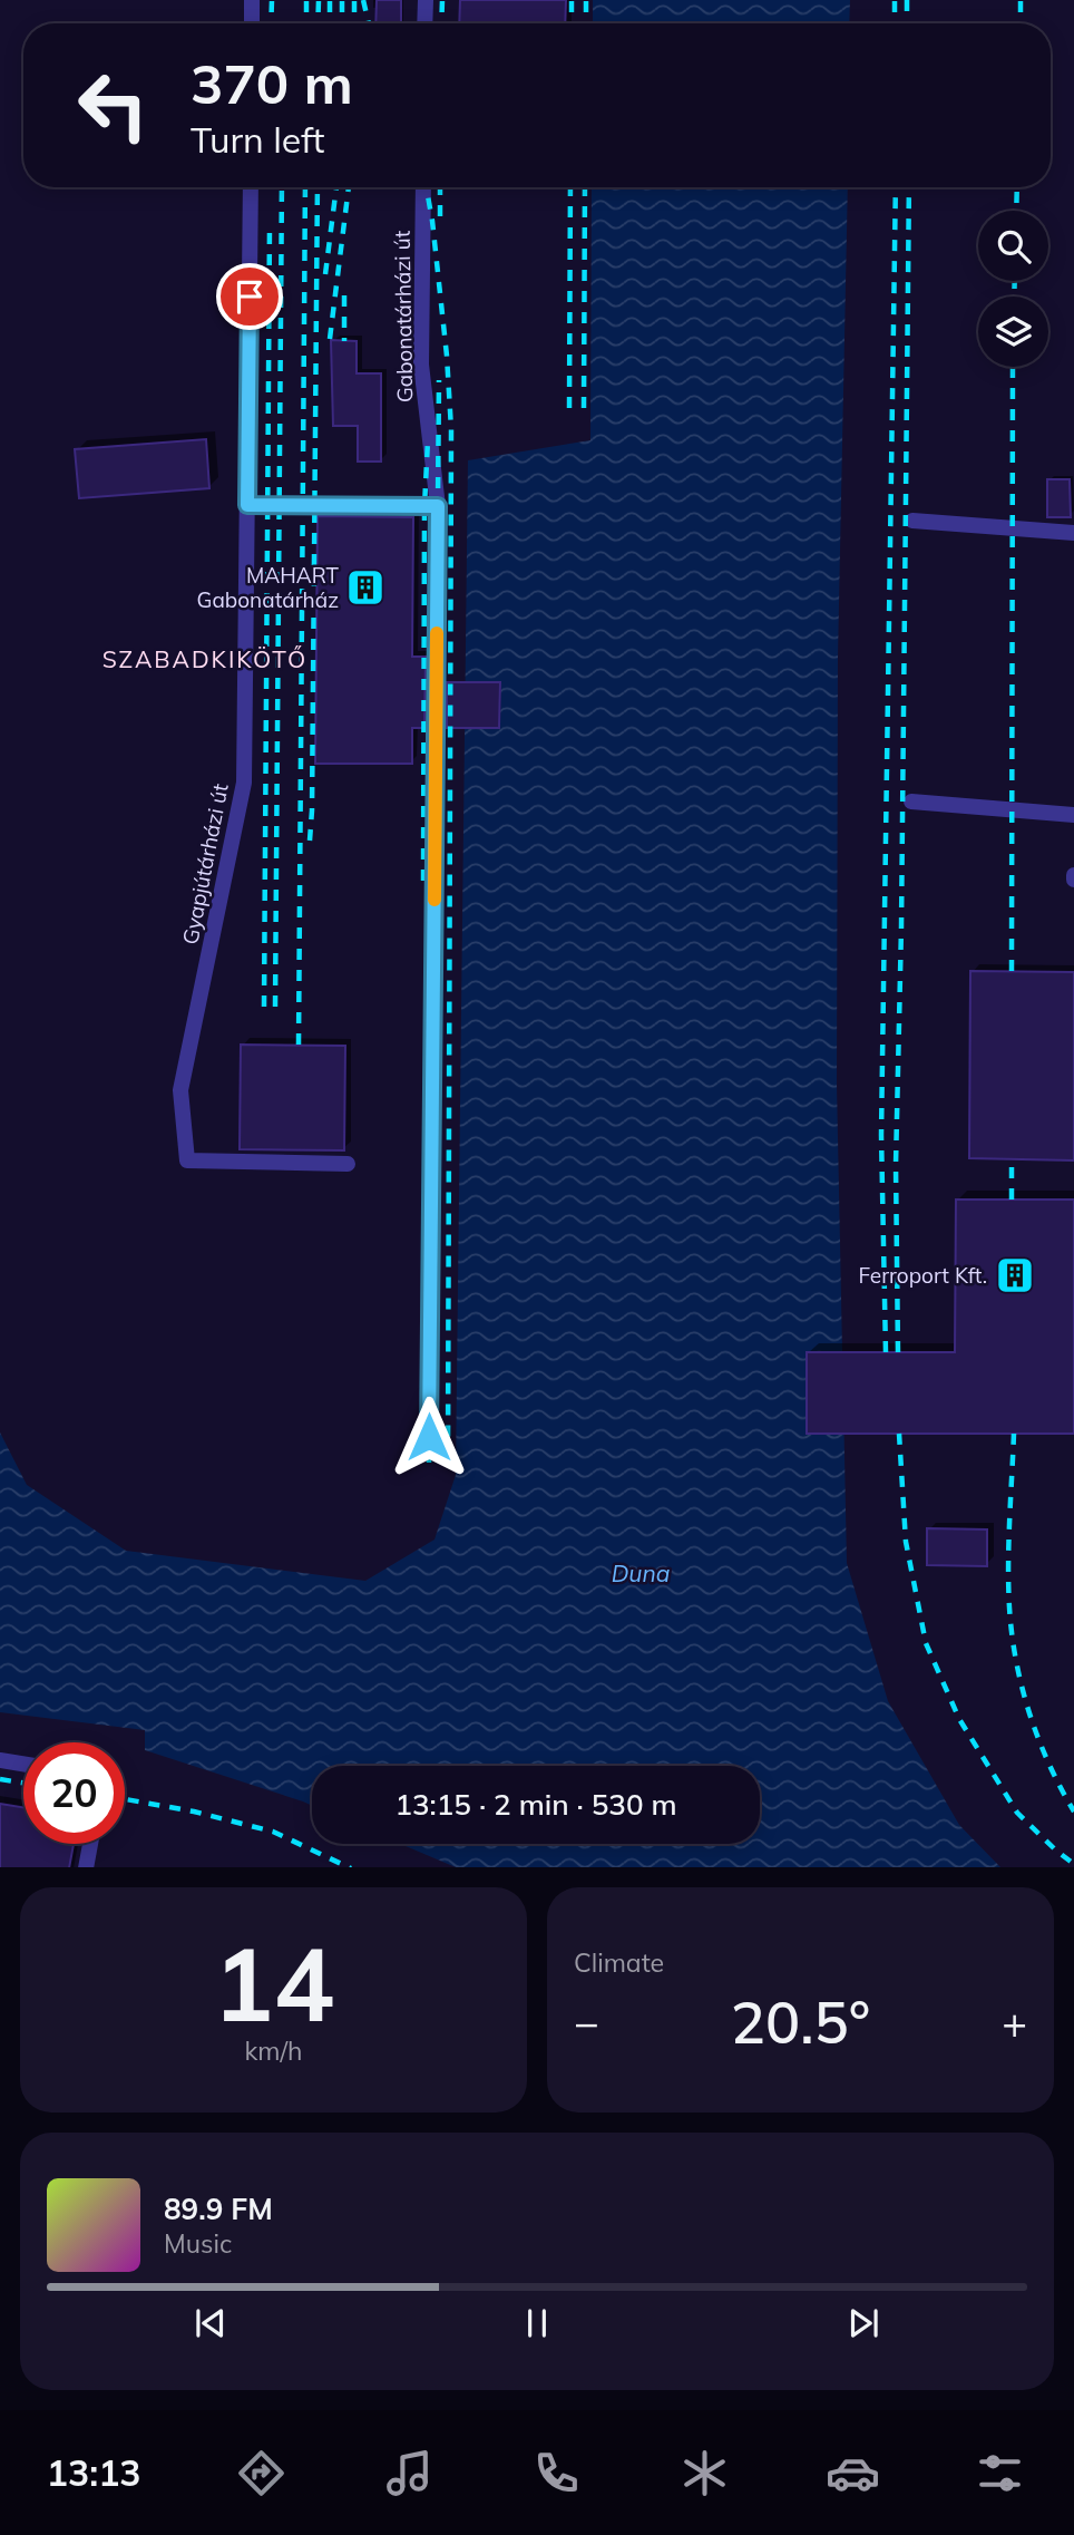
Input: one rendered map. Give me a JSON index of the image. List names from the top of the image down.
{
  "streets": {
    "lane": ["Gabonatárházi út", "Gyapjútárházi út"]
  },
  "districts": ["SZABADKIKÖTŐ"],
  "water": ["Duna"],
  "places": {
    "building": ["MAHART Gabonatárház", "Ferroport Kft."]
  },
  "page": {
    "turn": ["370 m", "Turn left"],
    "limit": "20",
    "trip": "13:15 · 2 min · 530 m",
    "tile": [
      ["14", "km/h"],
      "Climate"
    ],
    "heat": ["−", "20.5°", "+"],
    "song": ["89.9 FM", "Music"],
    "tabs": "13:13"
  }
}
